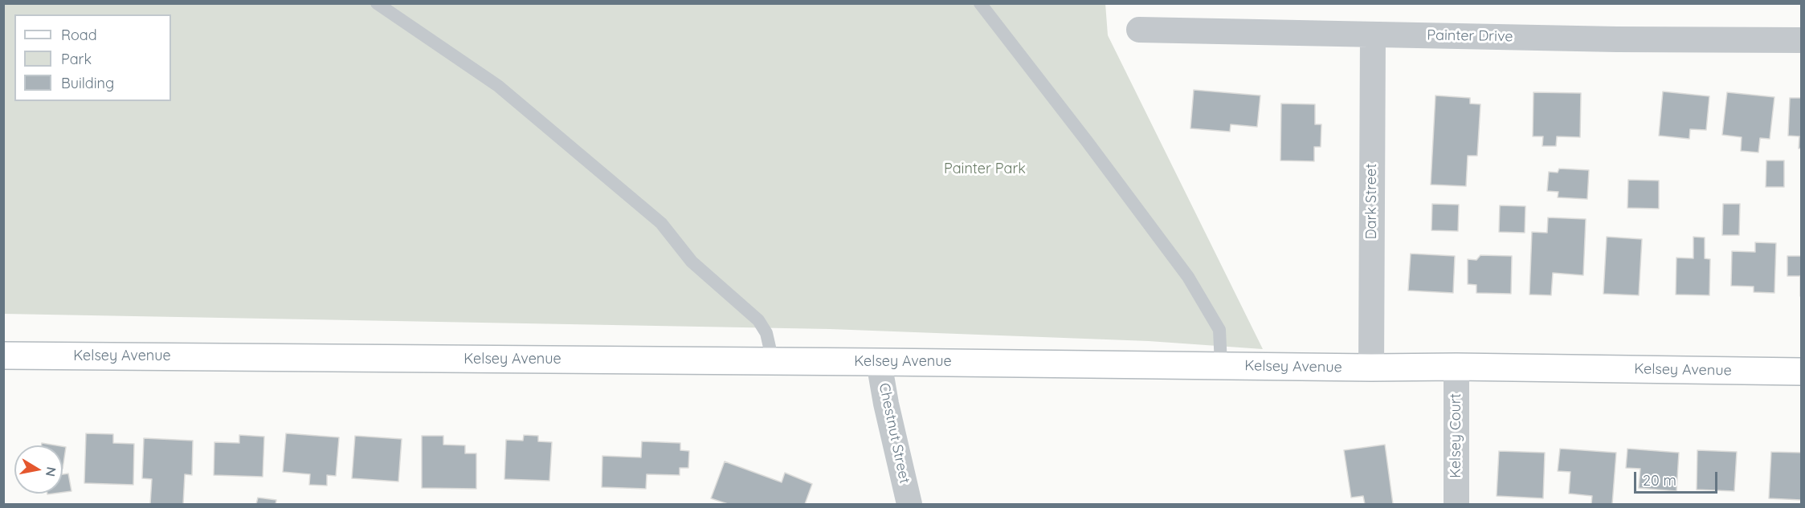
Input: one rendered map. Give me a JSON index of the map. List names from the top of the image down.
{
  "streets": {
    "street": [
      "Painter Drive",
      "Dark Street",
      "Kelsey Avenue",
      "Chestnut Street",
      "Kelsey Court"
    ]
  },
  "crossings": [
    ["Painter Drive", "Dark Street"],
    ["Dark Street", "Kelsey Avenue"],
    ["Kelsey Avenue", "Chestnut Street"],
    ["Kelsey Avenue", "Kelsey Court"]
  ],
  "parks": ["Painter Park"],
  "legend": ["Road", "Park", "Building"],
  "scale_bar": "20 m",
  "north": "right"
}
